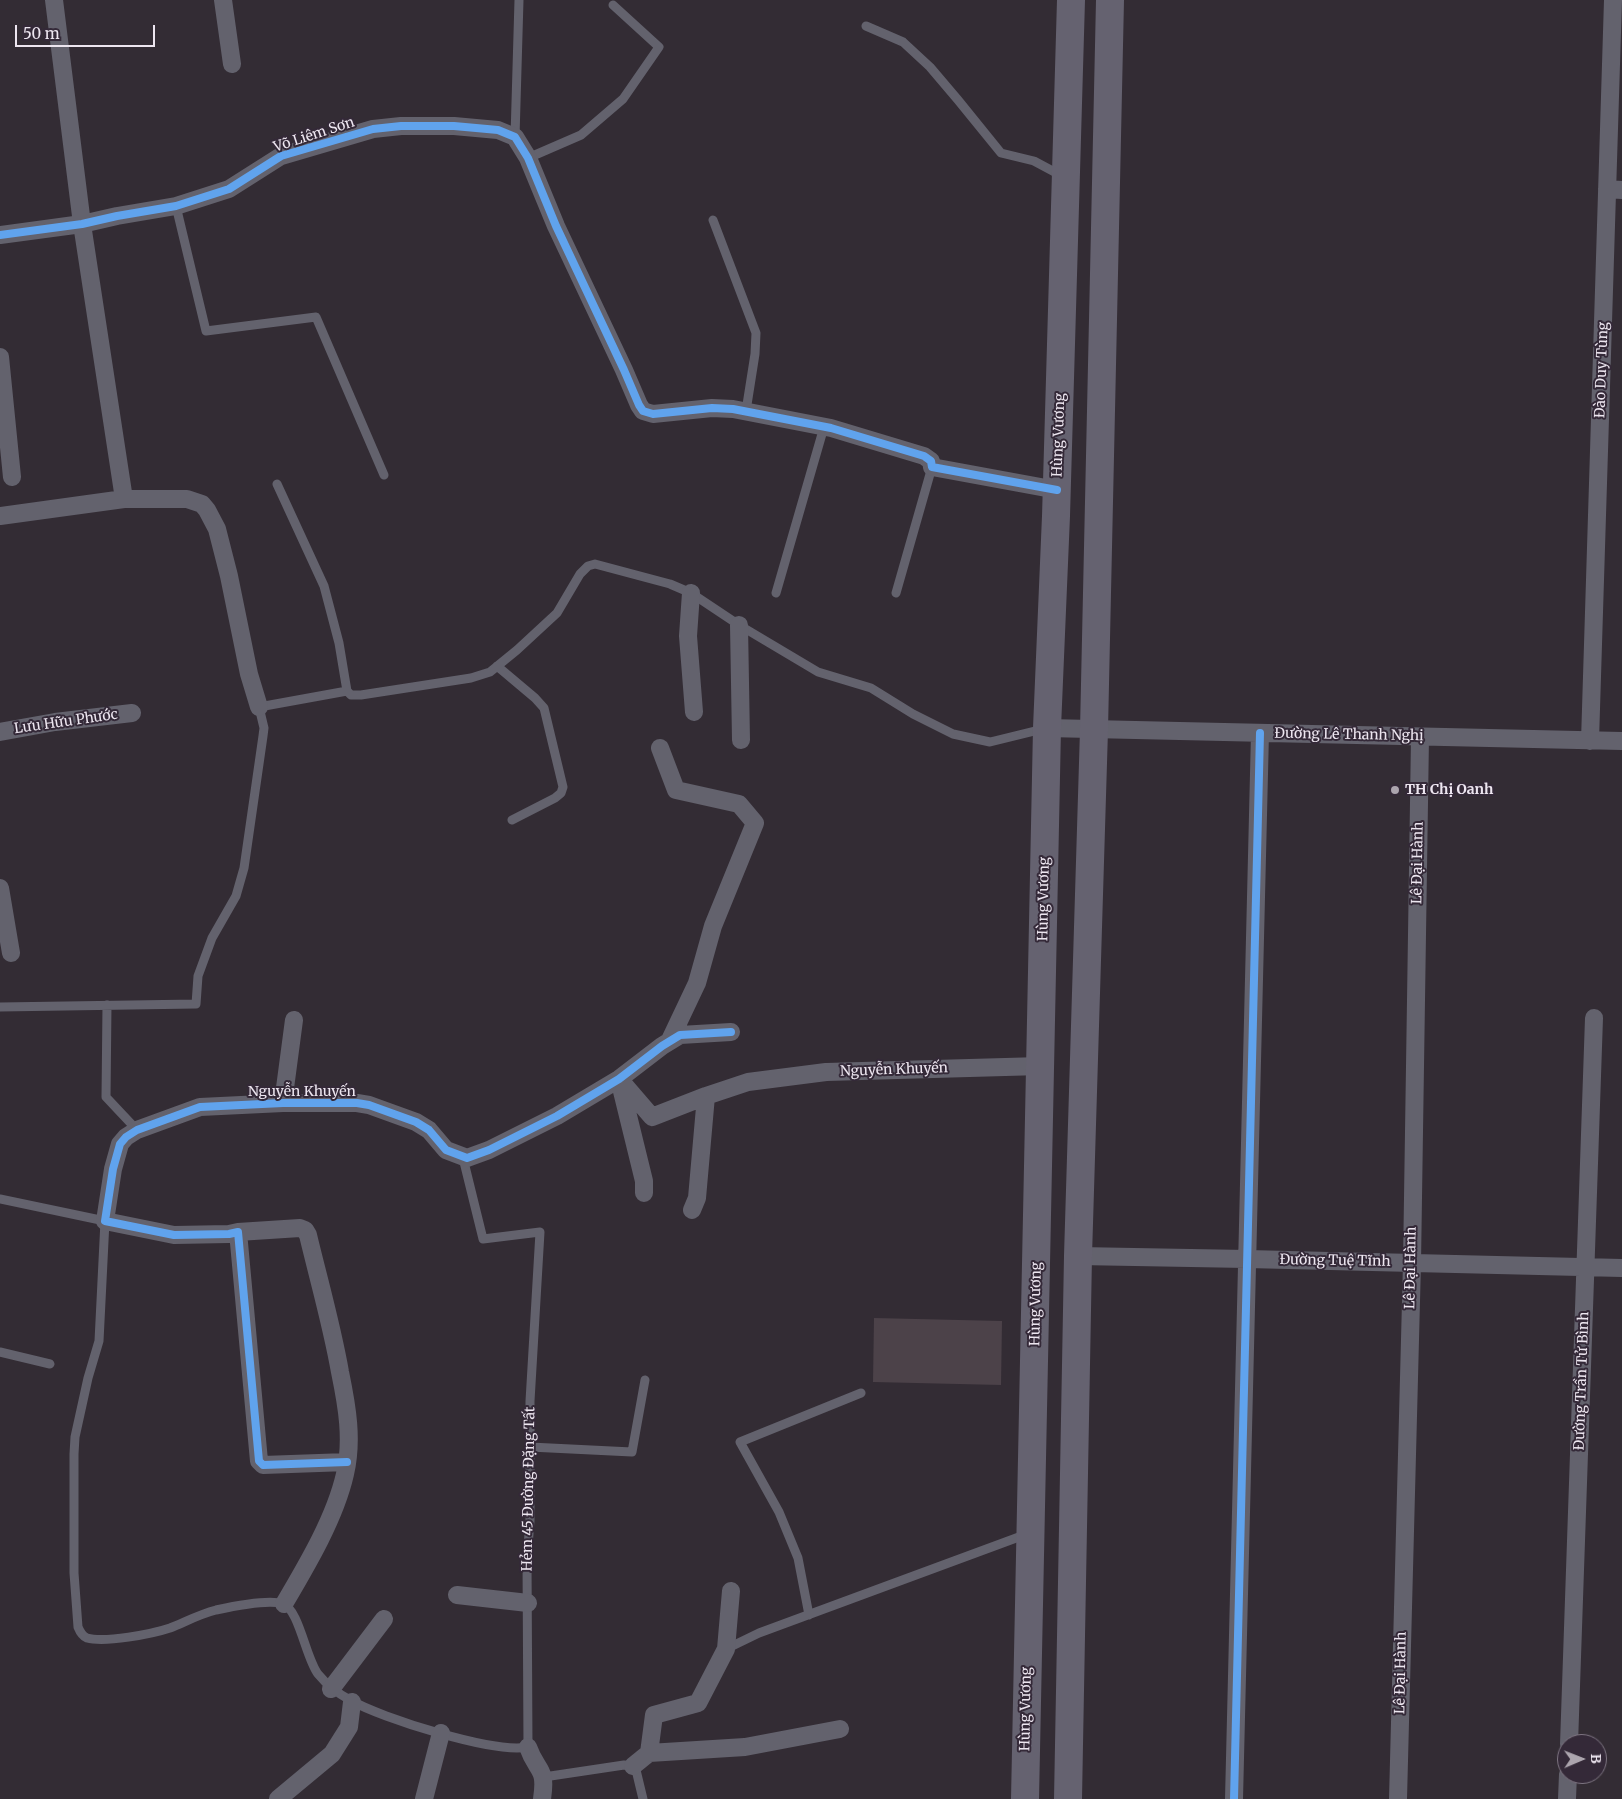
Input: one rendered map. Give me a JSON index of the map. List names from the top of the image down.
{
  "streets": {
    "main road": ["Hùng Vương"],
    "street": [
      "Võ Liêm Sơn",
      "Đào Duy Tùng",
      "Lưu Hữu Phước",
      "Đường Lê Thanh Nghị",
      "Lê Đại Hành",
      "Nguyễn Khuyến",
      "Đường Tuệ Tĩnh",
      "Đường Trần Tử Bình",
      "Hẻm 45 Đường Đặng Tất"
    ]
  },
  "crossings": [
    ["Đào Duy Tùng", "Đường Lê Thanh Nghị"],
    ["Hùng Vương", "Đường Lê Thanh Nghị"],
    ["Hùng Vương", "Nguyễn Khuyến"],
    ["Đường Lê Thanh Nghị", "Lê Đại Hành"],
    ["Lê Đại Hành", "Đường Tuệ Tĩnh"],
    ["Nguyễn Khuyến", "Hẻm 45 Đường Đặng Tất"],
    ["Đường Tuệ Tĩnh", "Đường Trần Tử Bình"]
  ],
  "places": ["TH Chị Oanh"],
  "scale_bar": "50 m",
  "north": "right"
}
